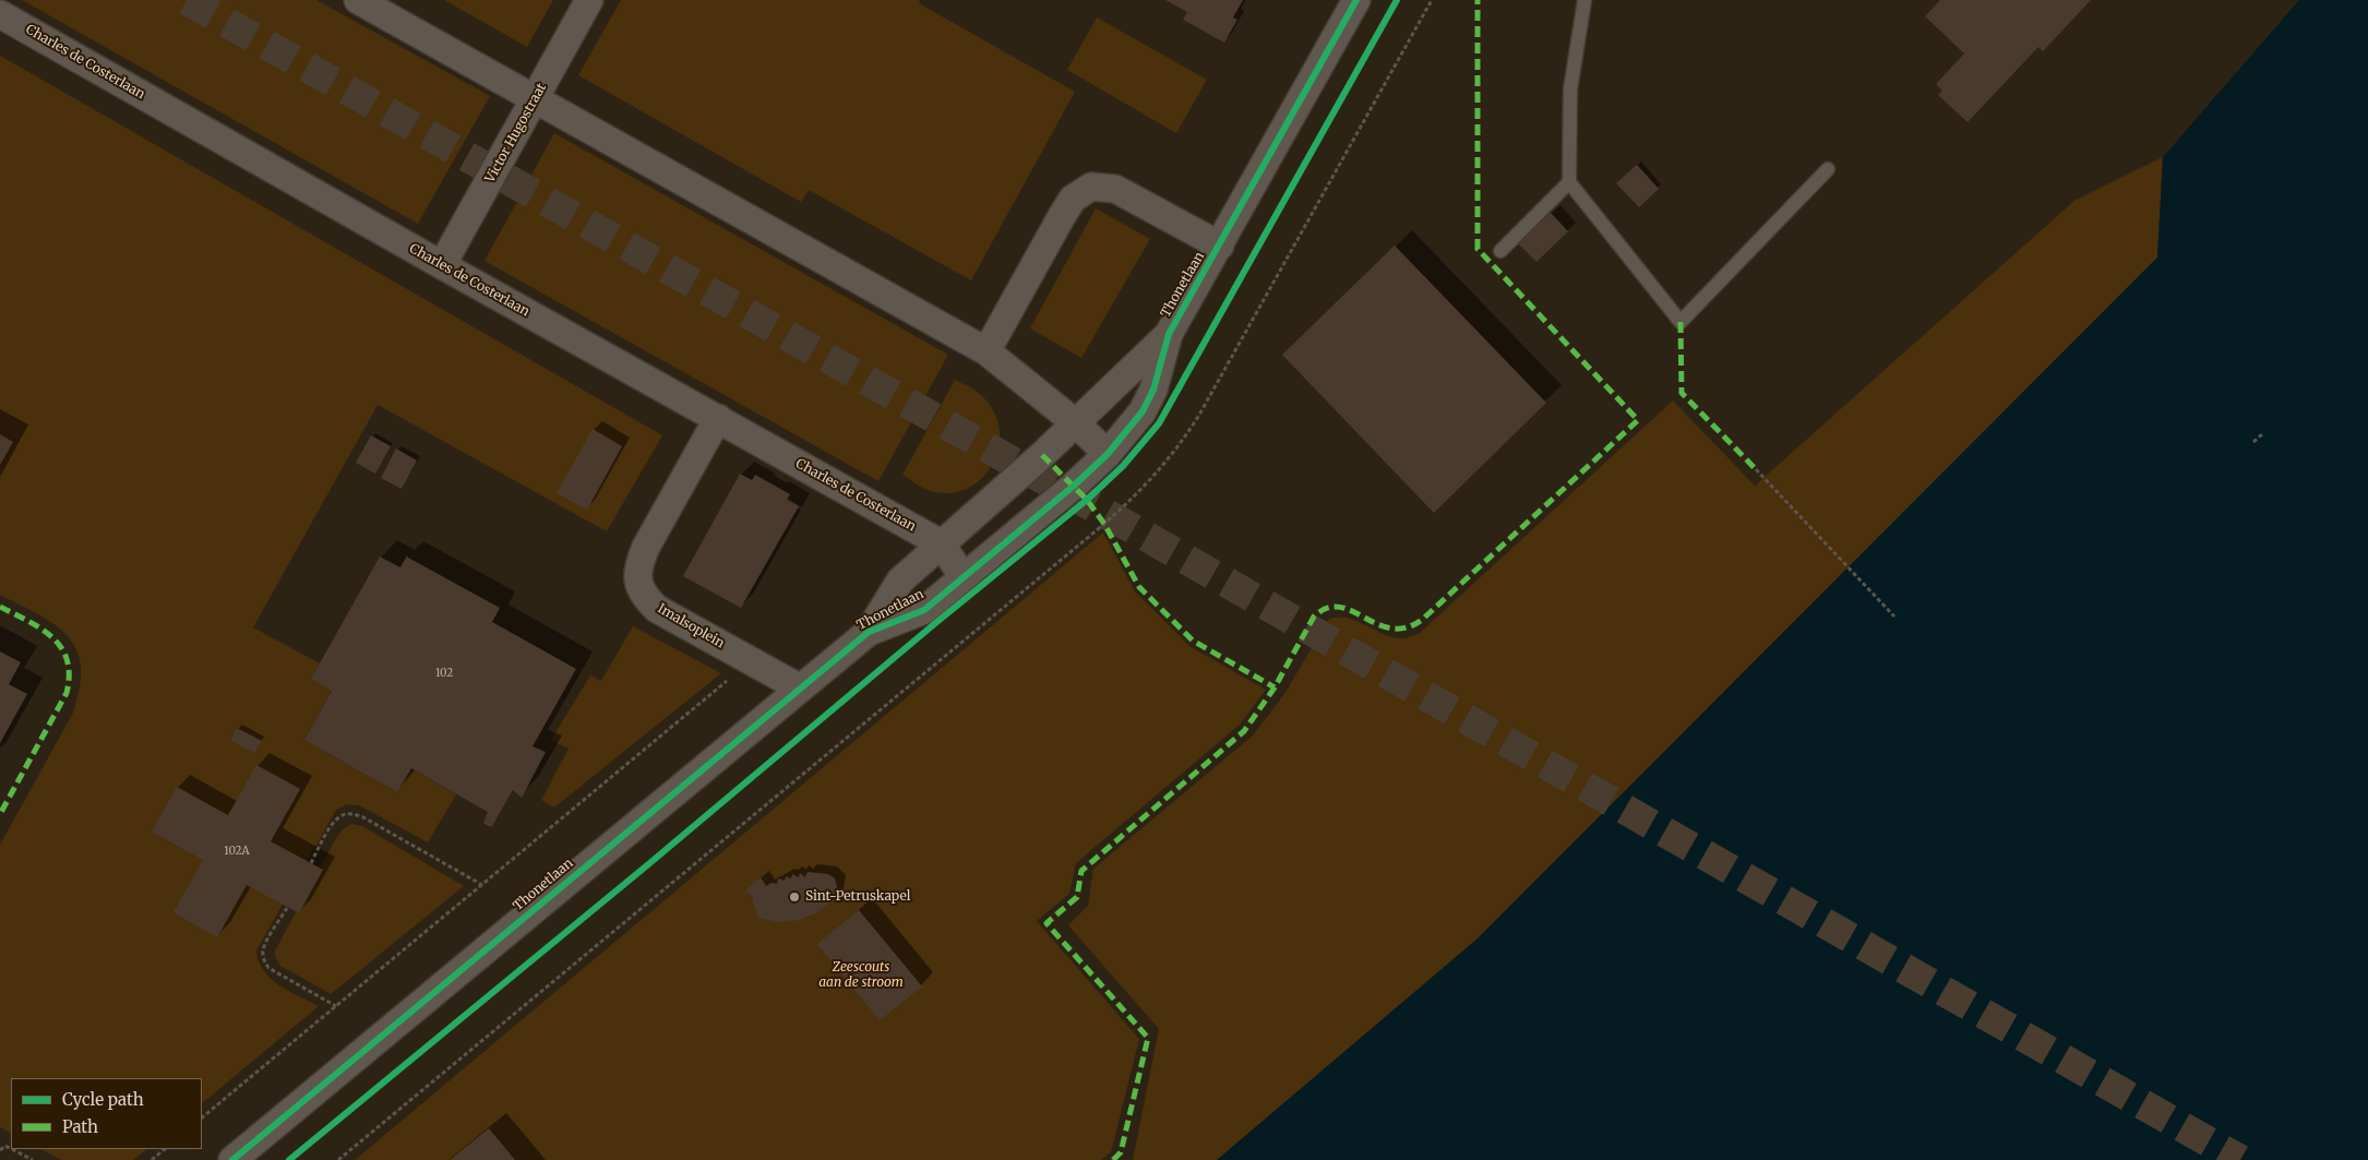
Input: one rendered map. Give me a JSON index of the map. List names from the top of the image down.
{
  "streets": {
    "street": [
      "Charles de Costerlaan",
      "Victor Hugostraat",
      "Thonetlaan",
      "Imalsoplein"
    ]
  },
  "crossings": [
    ["Charles de Costerlaan", "Victor Hugostraat"],
    ["Charles de Costerlaan", "Thonetlaan"],
    ["Charles de Costerlaan", "Imalsoplein"],
    ["Thonetlaan", "Imalsoplein"]
  ],
  "parks": ["Zeescouts aan de stroom"],
  "places": ["Sint-Petruskapel"],
  "house_numbers": ["102", "102A"],
  "legend": ["Cycle path", "Path"]
}
